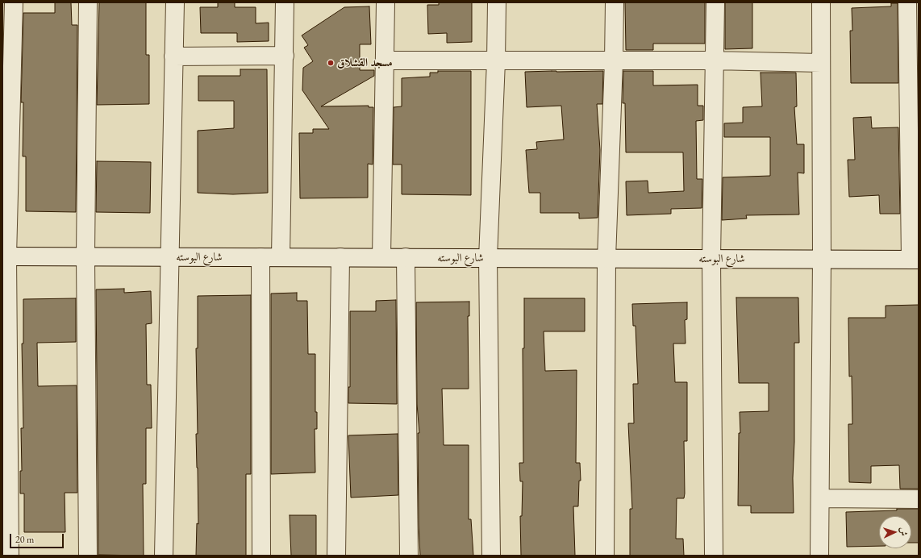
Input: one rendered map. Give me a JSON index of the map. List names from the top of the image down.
{
  "streets": {
    "street": ["شارع البوسته"]
  },
  "places": ["مسجد القشلاق"],
  "scale_bar": "20 m",
  "north": "right"
}
